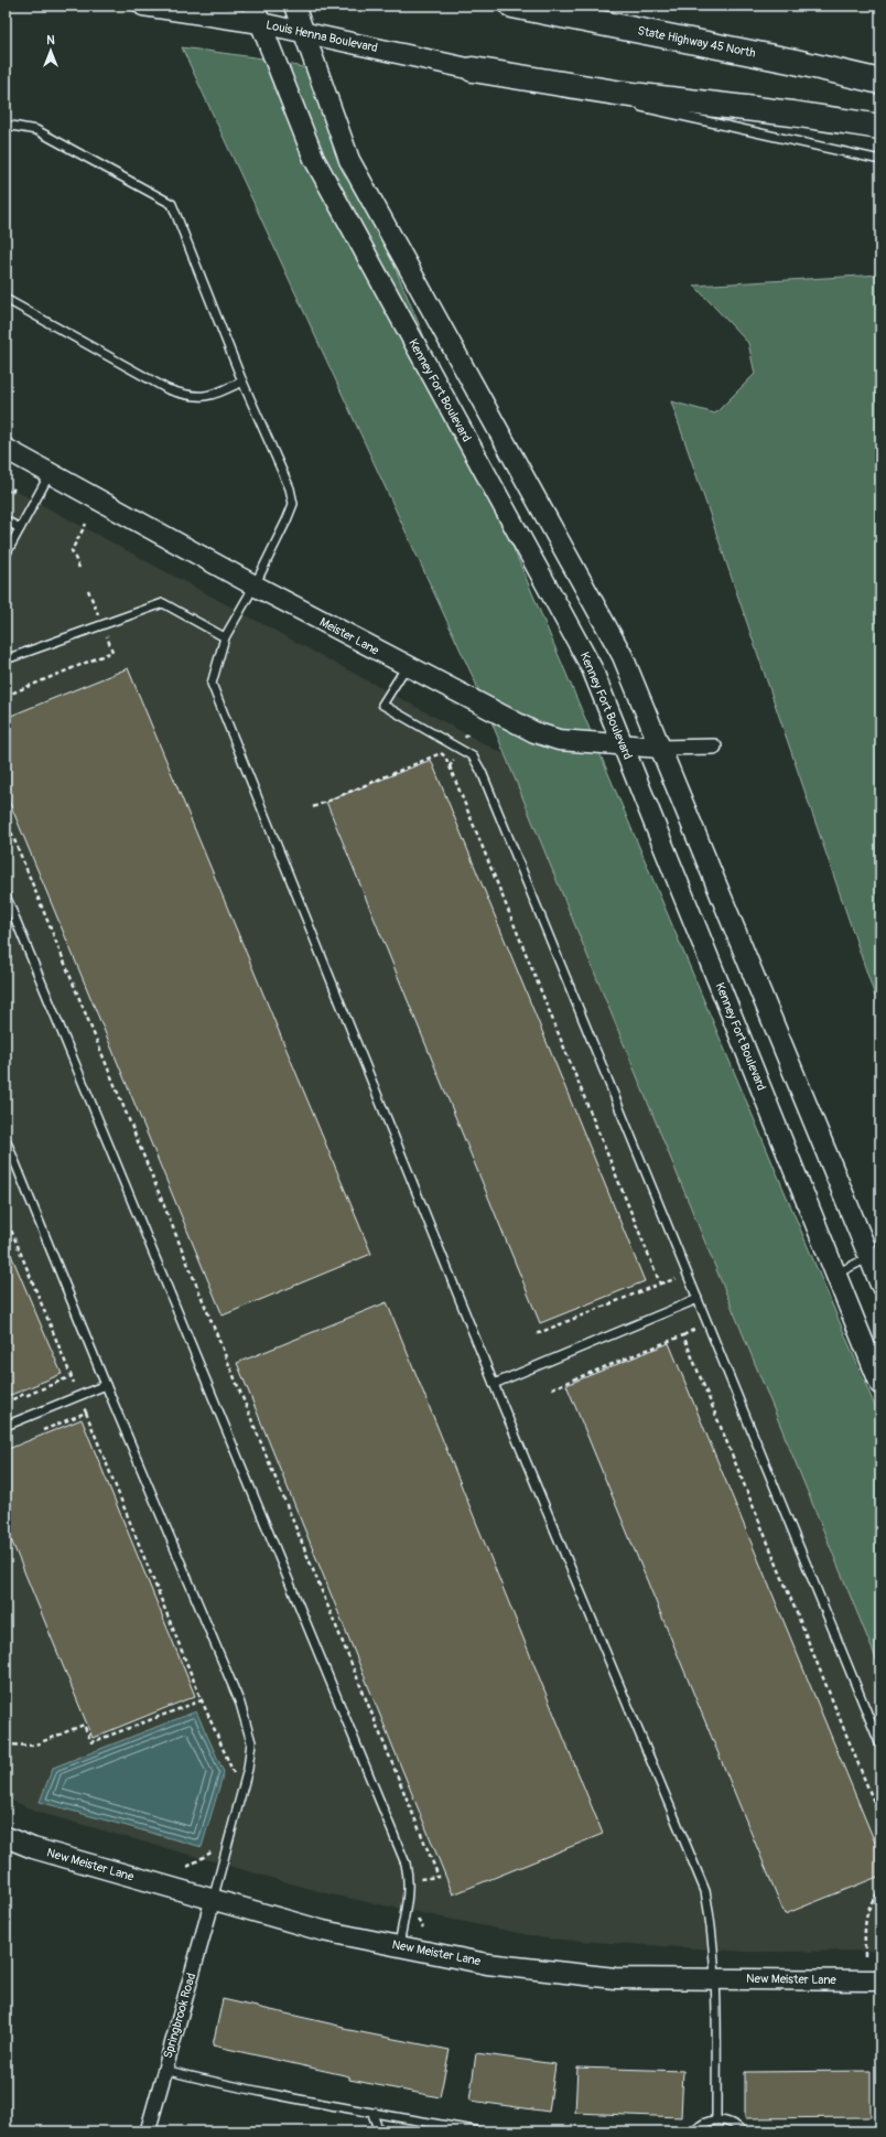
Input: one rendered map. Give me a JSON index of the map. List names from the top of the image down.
{
  "streets": {
    "highway": ["State Highway 45 North"],
    "street": [
      "Louis Henna Boulevard",
      "Kenney Fort Boulevard",
      "Meister Lane",
      "New Meister Lane",
      "Springbrook Road"
    ]
  },
  "crossings": [
    ["Louis Henna Boulevard", "Kenney Fort Boulevard"],
    ["Kenney Fort Boulevard", "Meister Lane"],
    ["New Meister Lane", "Springbrook Road"]
  ],
  "north": "top"
}
